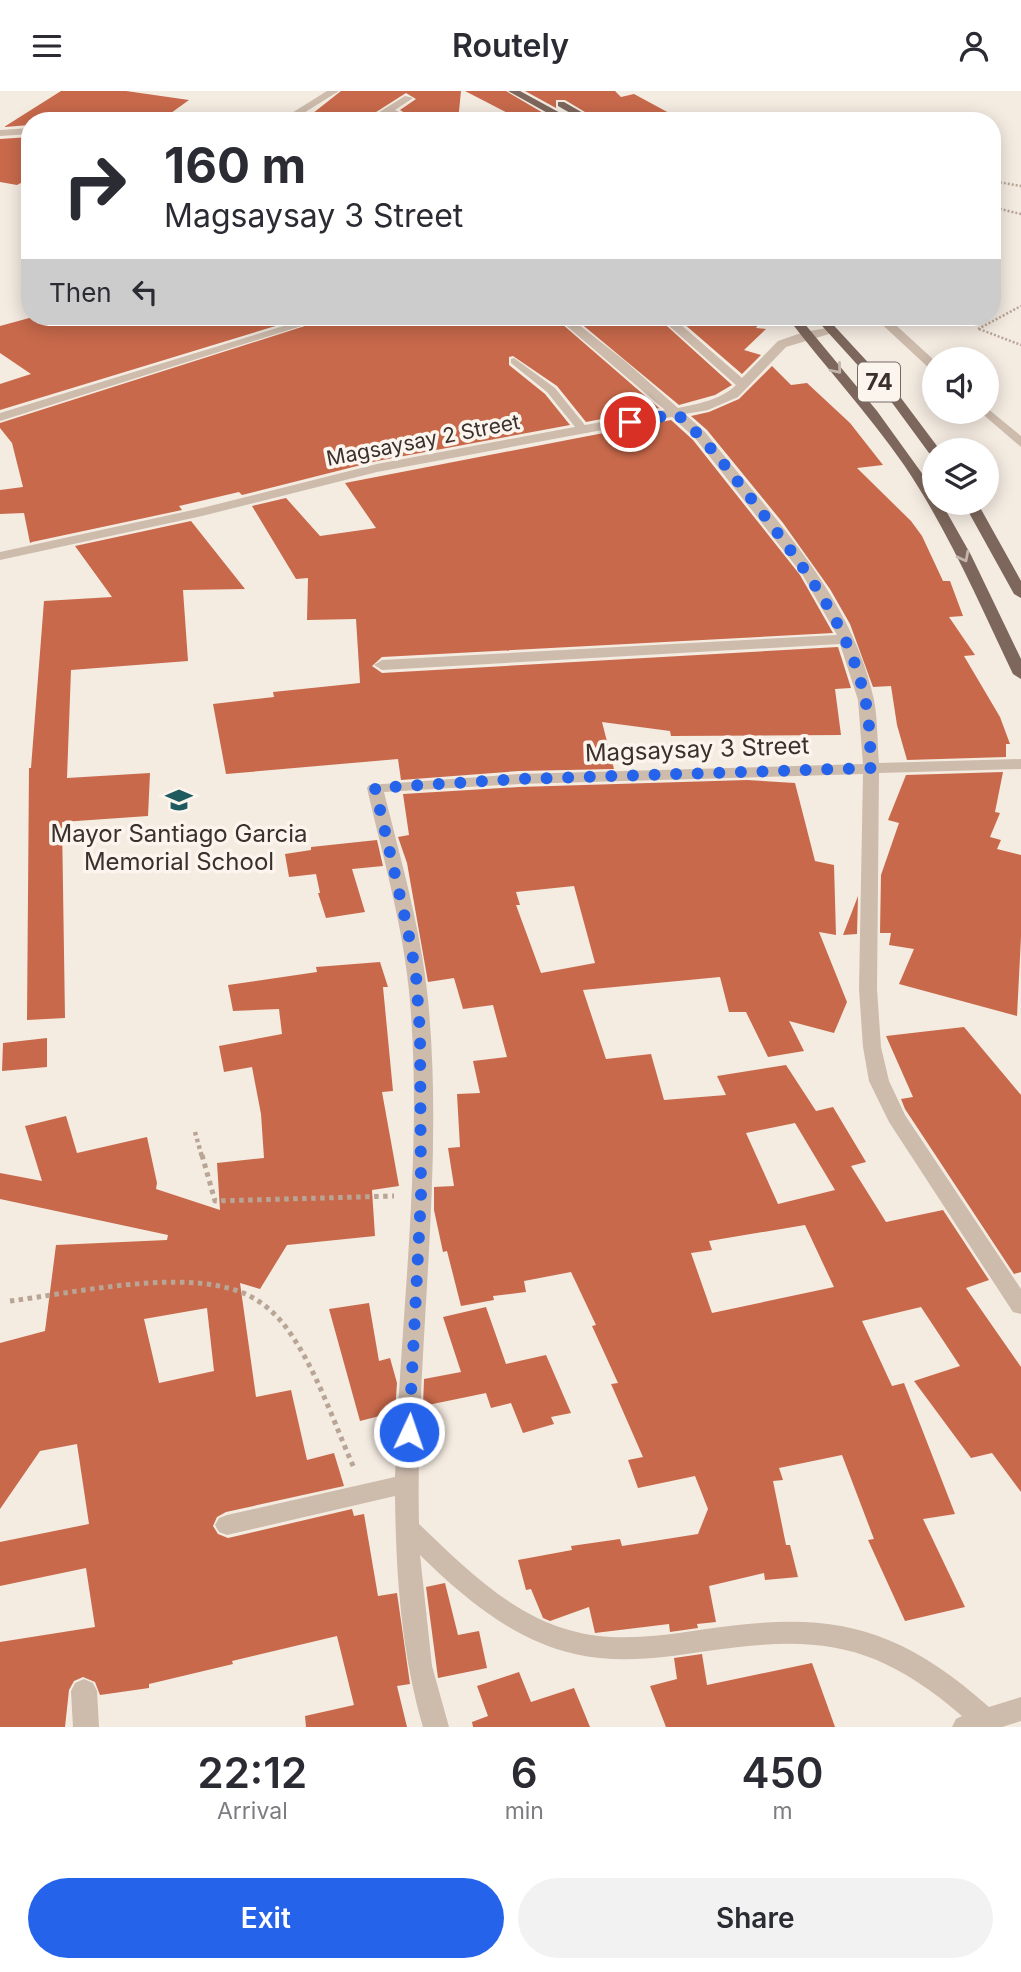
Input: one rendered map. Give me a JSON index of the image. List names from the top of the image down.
{
  "streets": {
    "main road": ["74"],
    "street": ["Magsaysay 2 Street", "Magsaysay 3 Street"]
  },
  "crossings": [
    ["74", "Magsaysay 2 Street"]
  ],
  "places": {
    "school or university": ["Mayor Santiago Garcia Memorial School"]
  },
  "page": {
    "header": "Routely",
    "turn": ["160 m", "Magsaysay 3 Street"],
    "then": "Then",
    "eta": [
      "22:12",
      "Arrival",
      "6",
      "min",
      "450",
      "m"
    ],
    "buttons": ["Exit", "Share"]
  }
}
